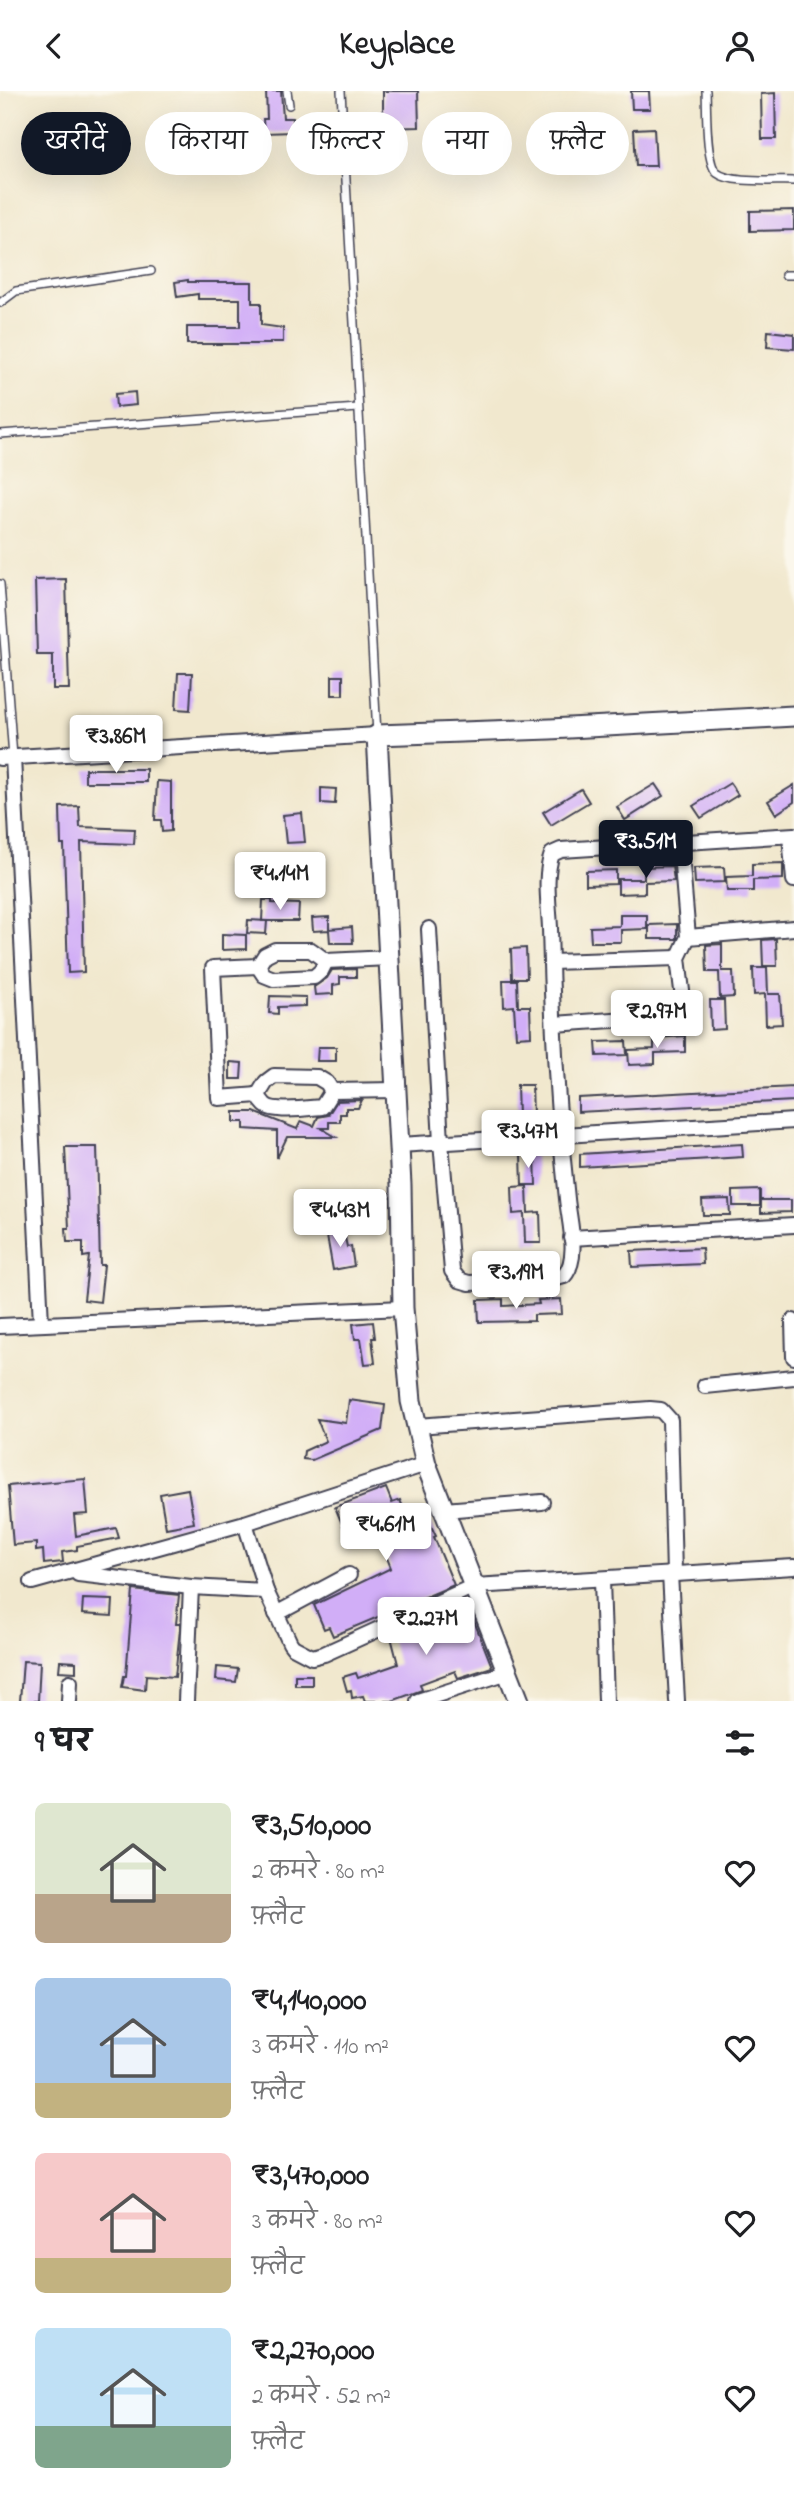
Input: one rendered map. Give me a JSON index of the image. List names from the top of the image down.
{
  "page": {
    "header": "Keyplace",
    "chip": [
      "खरीदें",
      "किराया",
      "फ़िल्टर",
      "नया",
      "फ़्लैट"
    ],
    "price": [
      "₹3.86M",
      "₹3.51M",
      "₹4.14M",
      "₹2.97M",
      "₹3.47M",
      "₹4.43M",
      "₹3.19M",
      "₹4.61M",
      "₹2.27M"
    ],
    "heading": "9 घर",
    "list": [
      {
        "name": "₹3,510,000",
        "note": "2 कमरे · 80 m² · फ़्लैट"
      },
      {
        "name": "₹4,140,000",
        "note": "3 कमरे · 110 m² · फ़्लैट"
      },
      {
        "name": "₹3,470,000",
        "note": "3 कमरे · 80 m² · फ़्लैट"
      },
      {
        "name": "₹2,270,000",
        "note": "2 कमरे · 52 m² · फ़्लैट"
      }
    ]
  }
}
